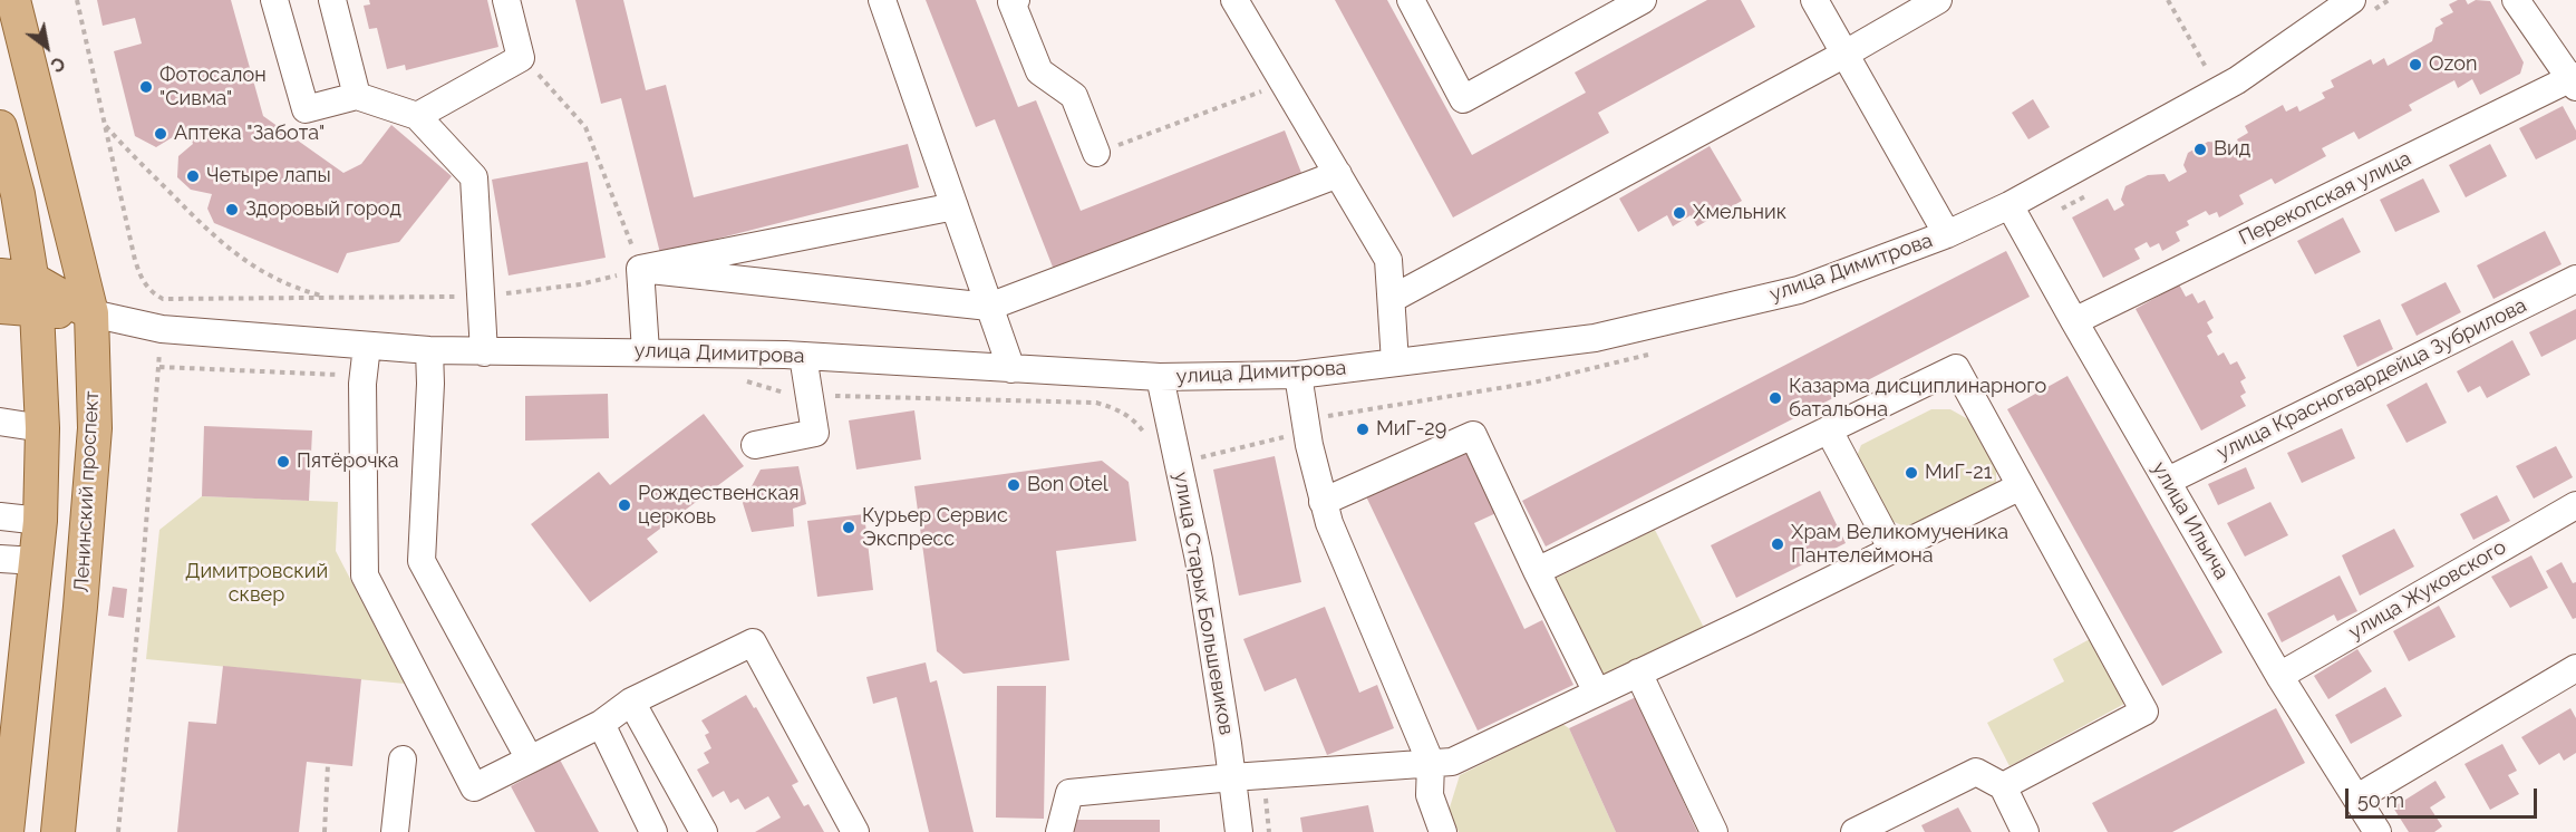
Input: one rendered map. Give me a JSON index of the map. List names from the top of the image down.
{
  "streets": {
    "main road": ["улица Димитрова", "Ленинский проспект"],
    "street": [
      "Перекопская улица",
      "улица Красногвардейца Зубрилова",
      "улица Ильича",
      "улица Жуковского",
      "улица Старых Большевиков"
    ]
  },
  "crossings": [
    ["Перекопская улица", "улица Ильича"],
    ["улица Димитрова", "Ленинский проспект"],
    ["улица Димитрова", "улица Ильича"],
    ["улица Димитрова", "улица Старых Большевиков"],
    ["улица Красногвардейца Зубрилова", "улица Ильича"],
    ["улица Ильича", "улица Жуковского"]
  ],
  "parks": ["Димитровский сквер"],
  "places": [
    "Ozon",
    "Фотосалон \"Сивма\"",
    "Аптека \"Забота\"",
    "Вид",
    "Четыре лапы",
    "Здоровый город",
    "Хмельник",
    "Казарма дисциплинарного батальона",
    "МиГ-29",
    "Пятёрочка",
    "МиГ-21",
    "Bon Otel",
    "Рождественская церковь",
    "Курьер Сервис Экспресс",
    "Храм Великомученика Пантелеймона"
  ],
  "scale_bar": "50 m",
  "north": "bottom right"
}
